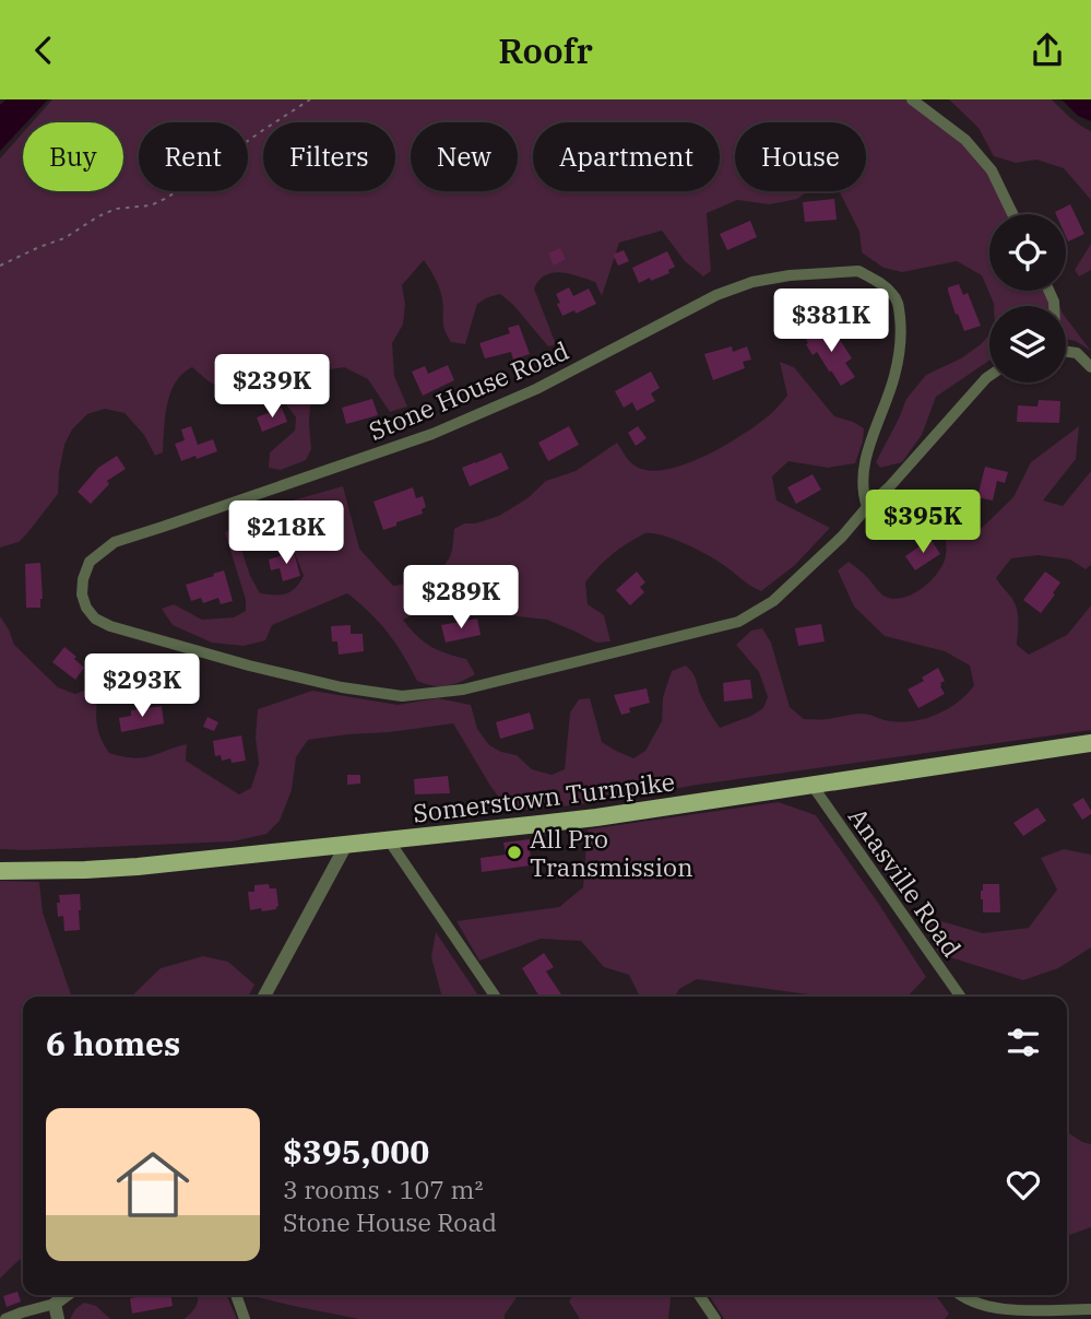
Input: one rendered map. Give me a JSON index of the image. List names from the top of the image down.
{
  "streets": {
    "main road": ["Somerstown Turnpike"],
    "street": ["Stone House Road", "Anasville Road"]
  },
  "crossings": [
    ["Somerstown Turnpike", "Anasville Road"]
  ],
  "places": ["All Pro Transmission"],
  "page": {
    "header": "Roofr",
    "chip": [
      "Buy",
      "Rent",
      "Filters",
      "New",
      "Apartment",
      "House"
    ],
    "price": [
      "$381K",
      "$239K",
      "$395K",
      "$218K",
      "$289K",
      "$293K"
    ],
    "heading": "6 homes",
    "list": [
      {
        "name": "$395,000",
        "note": "3 rooms · 107 m² · Stone House Road"
      }
    ]
  }
}
